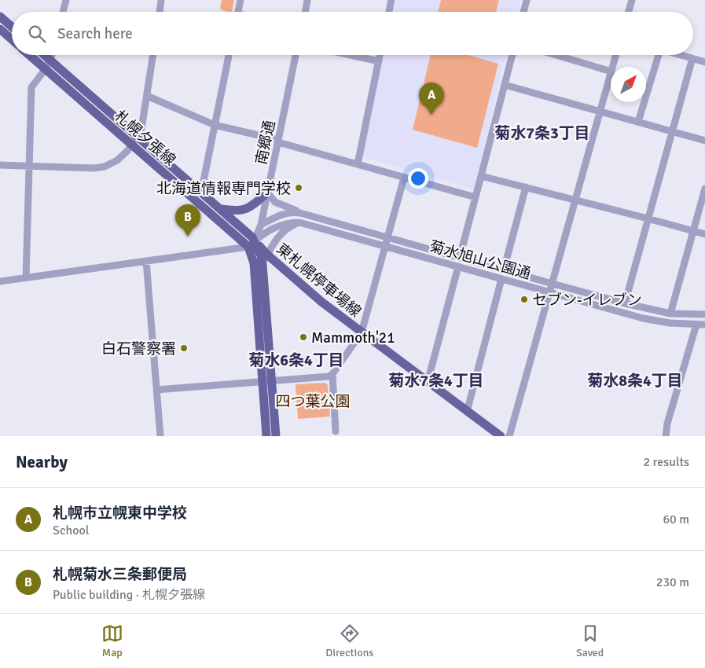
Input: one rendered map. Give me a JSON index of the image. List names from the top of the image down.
{
  "streets": {
    "main road": ["札幌夕張線", "東札幌停車場線"],
    "street": ["南郷通", "菊水旭山公園通"]
  },
  "crossings": [
    ["札幌夕張線", "南郷通"],
    ["札幌夕張線", "菊水旭山公園通"],
    ["札幌夕張線", "東札幌停車場線"],
    ["南郷通", "菊水旭山公園通"],
    ["南郷通", "東札幌停車場線"],
    ["菊水旭山公園通", "東札幌停車場線"]
  ],
  "districts": [
    "菊水7条3丁目",
    "菊水6条4丁目",
    "菊水7条4丁目",
    "菊水8条4丁目"
  ],
  "parks": ["四つ葉公園"],
  "places": [
    "北海道情報専門学校",
    "セブン-イレブン",
    "Mammoth'21",
    "白石警察署"
  ],
  "north": "top right",
  "page": {
    "search": "Search here",
    "pins": ["A", "B"],
    "heading": ["Nearby", "2 results"],
    "list": [
      {
        "mark": "A",
        "name": "札幌市立幌東中学校",
        "note": "School",
        "value": "60 m"
      },
      {
        "mark": "B",
        "name": "札幌菊水三条郵便局",
        "note": "Public building · 札幌夕張線",
        "value": "230 m"
      }
    ],
    "nav": ["Map", "Directions", "Saved"]
  }
}
